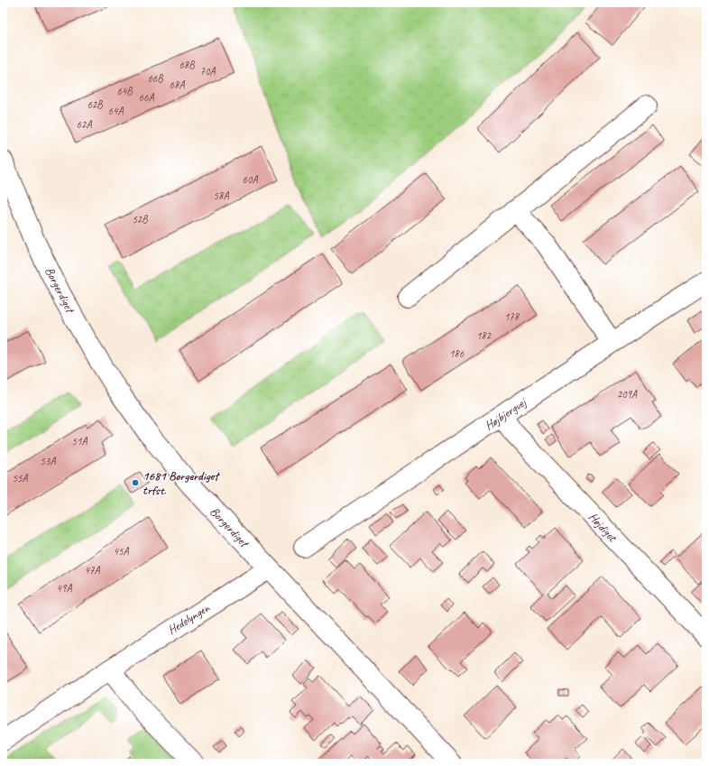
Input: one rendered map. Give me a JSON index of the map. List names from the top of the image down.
{
  "streets": {
    "street": [
      "Borgerdiget",
      "Højbjergvej",
      "Højdiget",
      "Hedelyngen"
    ]
  },
  "crossings": [
    ["Borgerdiget", "Hedelyngen"],
    ["Højbjergvej", "Højdiget"]
  ],
  "places": ["1681 Borgerdiget trfst."],
  "house_numbers": [
    "68B",
    "70A",
    "66B",
    "68A",
    "64B",
    "66A",
    "62B",
    "64A",
    "62A",
    "60A",
    "58A",
    "52B",
    "178",
    "182",
    "186",
    "209A",
    "51A",
    "53A",
    "55A",
    "45A",
    "47A",
    "49A"
  ]
}
